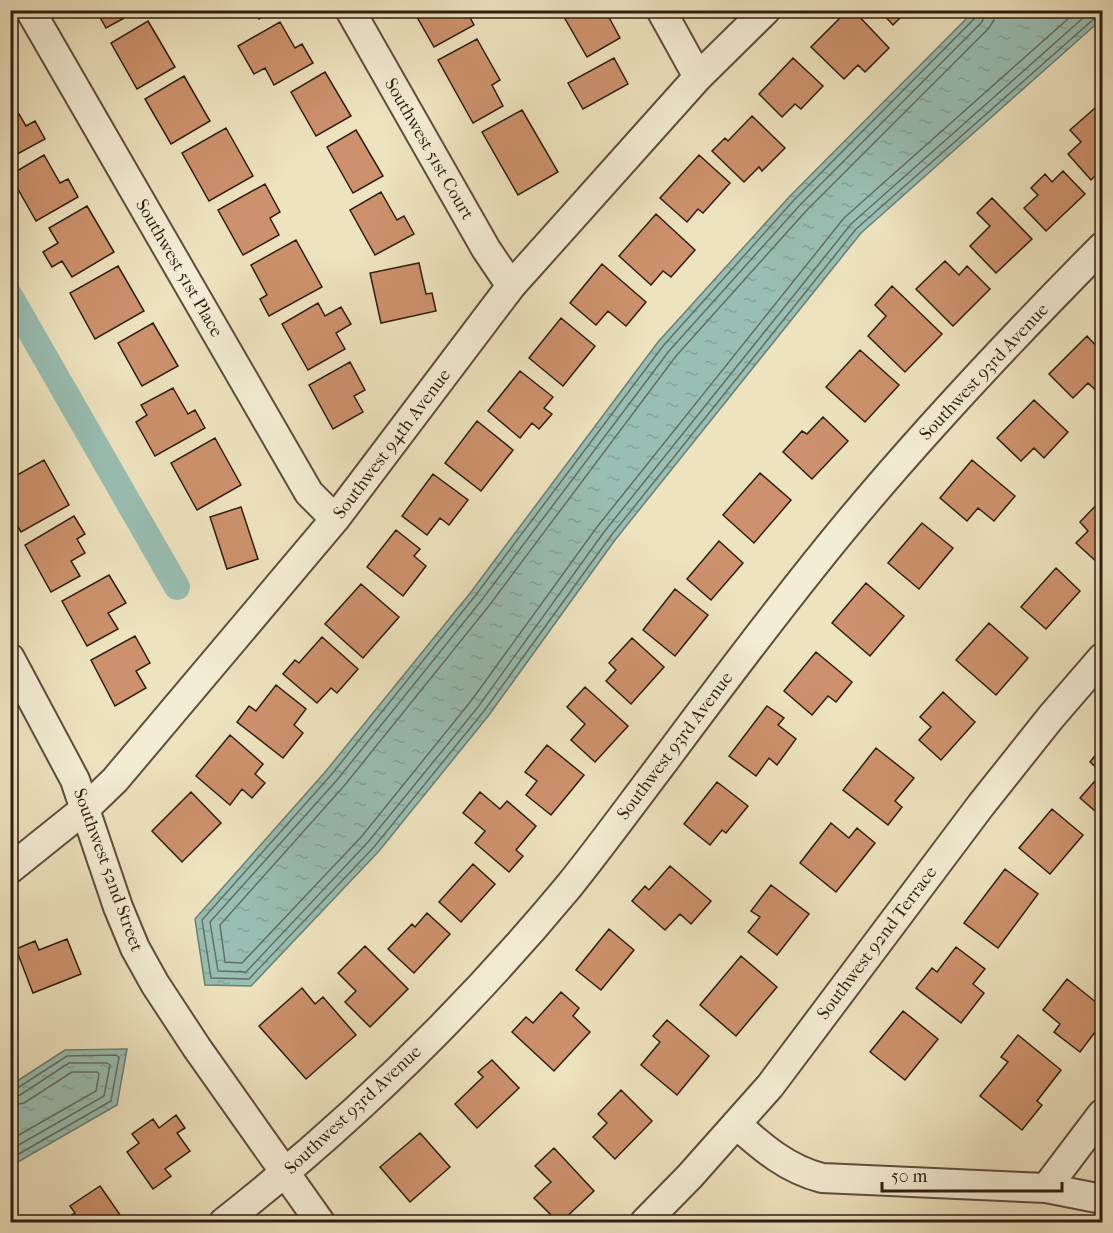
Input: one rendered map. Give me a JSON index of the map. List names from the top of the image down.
{
  "streets": {
    "street": [
      "Southwest 51st Court",
      "Southwest 51st Place",
      "Southwest 93rd Avenue",
      "Southwest 94th Avenue",
      "Southwest 52nd Street",
      "Southwest 92nd Terrace"
    ]
  },
  "crossings": [
    ["Southwest 51st Court", "Southwest 94th Avenue"],
    ["Southwest 51st Place", "Southwest 94th Avenue"],
    ["Southwest 93rd Avenue", "Southwest 52nd Street"],
    ["Southwest 94th Avenue", "Southwest 52nd Street"]
  ],
  "scale_bar": "50 m"
}
